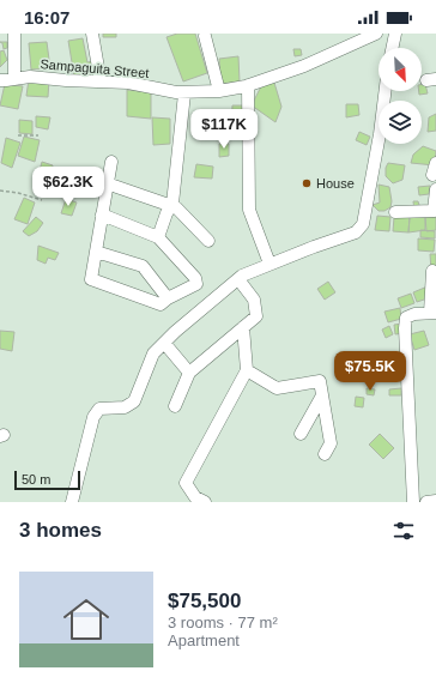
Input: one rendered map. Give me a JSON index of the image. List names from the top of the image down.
{
  "streets": {
    "street": ["Sampaguita Street"]
  },
  "places": ["House"],
  "scale_bar": "50 m",
  "north": "bottom right",
  "page": {
    "status": "16:07",
    "price": ["$117K", "$62.3K", "$75.5K"],
    "scale": "50 m",
    "heading": "3 homes",
    "list": [
      {
        "name": "$75,500",
        "note": "3 rooms · 77 m² · Apartment"
      }
    ]
  }
}
